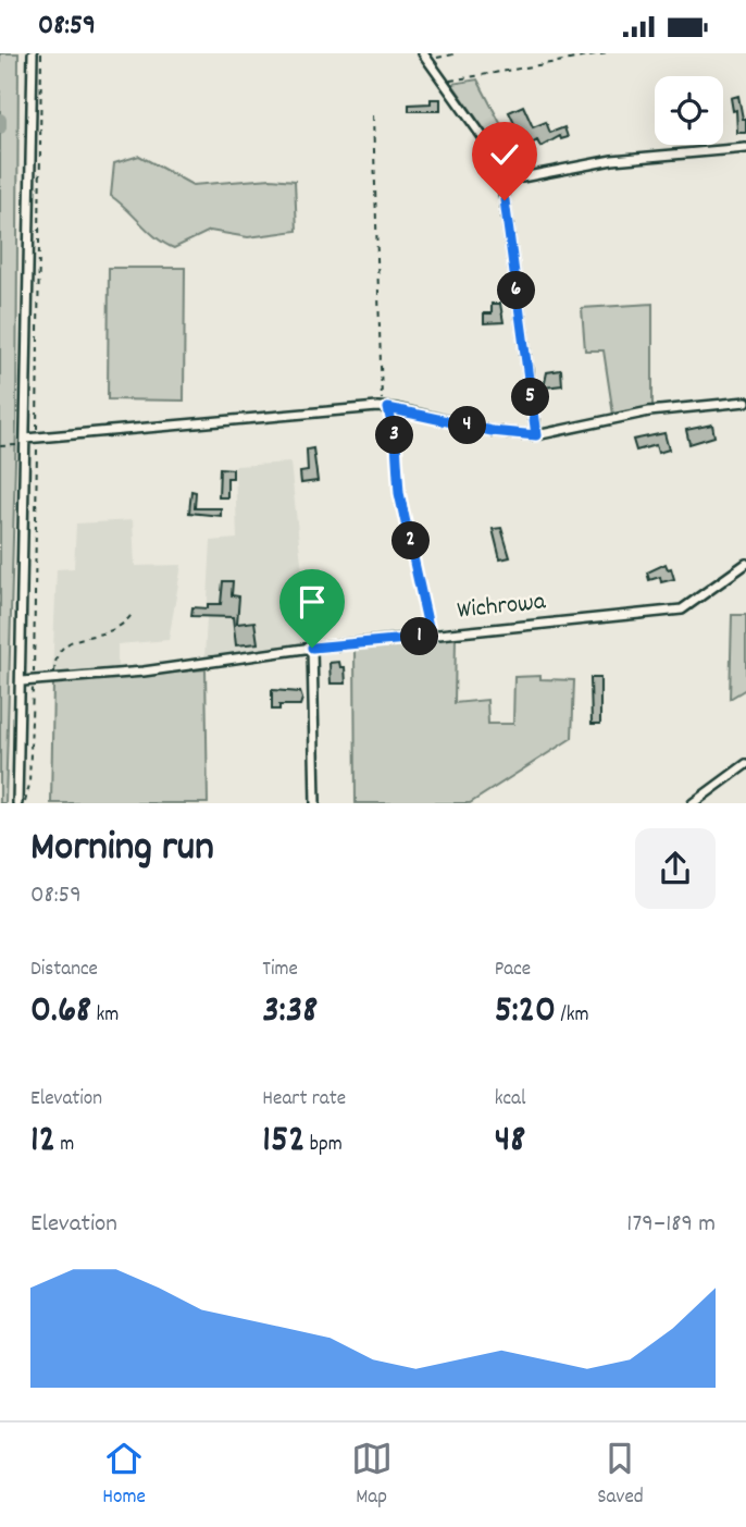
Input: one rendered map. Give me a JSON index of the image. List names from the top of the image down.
{
  "streets": {
    "street": ["Wichrowa"]
  },
  "page": {
    "status": "08:59",
    "pins": [
      "6",
      "5",
      "4",
      "3",
      "2",
      "1"
    ],
    "heading": ["Morning run", "08:59"],
    "stats": [
      ["Distance", "0.68 km"],
      ["Time", "3:38"],
      ["Pace", "5:20 /km"],
      ["Elevation", "12 m"],
      ["Heart rate", "152 bpm"],
      ["kcal", "48"]
    ],
    "chart": ["Elevation", "179–189 m"],
    "tabs": ["Home", "Map", "Saved"]
  }
}
